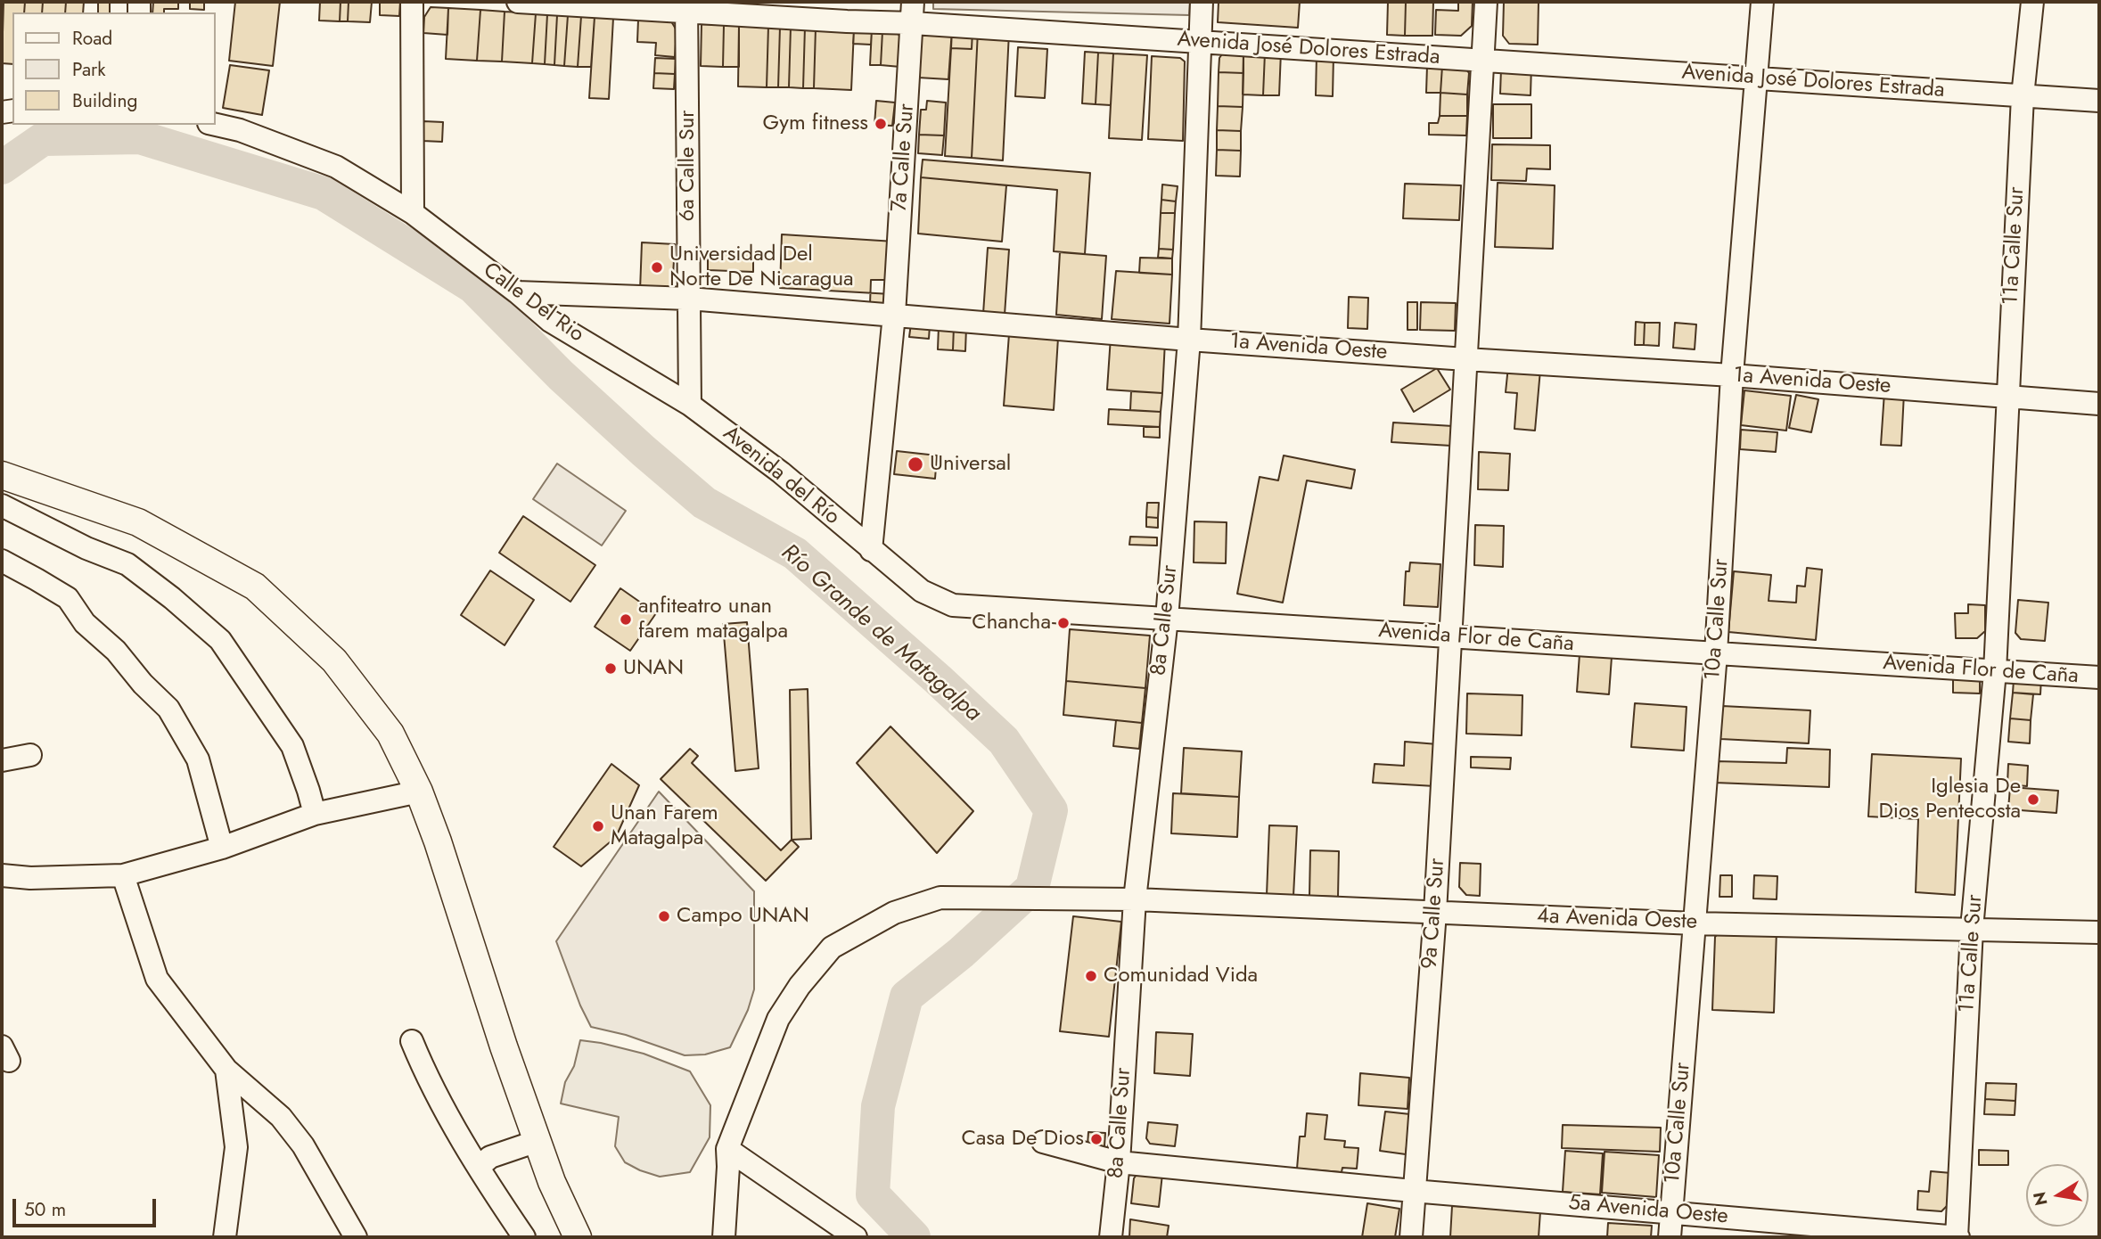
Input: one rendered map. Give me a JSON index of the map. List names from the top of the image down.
{
  "streets": {
    "street": [
      "Avenida José Dolores Estrada",
      "7a Calle Sur",
      "6a Calle Sur",
      "11a Calle Sur",
      "Calle Del Rio",
      "1a Avenida Oeste",
      "Avenida del Río",
      "10a Calle Sur",
      "8a Calle Sur",
      "Avenida Flor de Caña",
      "9a Calle Sur",
      "4a Avenida Oeste",
      "5a Avenida Oeste"
    ]
  },
  "crossings": [
    ["Avenida José Dolores Estrada", "7a Calle Sur"],
    ["Avenida José Dolores Estrada", "6a Calle Sur"],
    ["Avenida José Dolores Estrada", "11a Calle Sur"],
    ["Avenida José Dolores Estrada", "10a Calle Sur"],
    ["Avenida José Dolores Estrada", "8a Calle Sur"],
    ["Avenida José Dolores Estrada", "9a Calle Sur"],
    ["7a Calle Sur", "1a Avenida Oeste"],
    ["7a Calle Sur", "Avenida del Río"],
    ["7a Calle Sur", "Avenida Flor de Caña"],
    ["6a Calle Sur", "Calle Del Rio"],
    ["6a Calle Sur", "1a Avenida Oeste"],
    ["6a Calle Sur", "Avenida del Río"],
    ["11a Calle Sur", "1a Avenida Oeste"],
    ["11a Calle Sur", "Avenida Flor de Caña"],
    ["11a Calle Sur", "4a Avenida Oeste"],
    ["11a Calle Sur", "5a Avenida Oeste"],
    ["Calle Del Rio", "1a Avenida Oeste"],
    ["Calle Del Rio", "Avenida del Río"],
    ["1a Avenida Oeste", "10a Calle Sur"],
    ["1a Avenida Oeste", "8a Calle Sur"],
    ["1a Avenida Oeste", "9a Calle Sur"],
    ["Avenida del Río", "Avenida Flor de Caña"],
    ["10a Calle Sur", "Avenida Flor de Caña"],
    ["10a Calle Sur", "4a Avenida Oeste"],
    ["10a Calle Sur", "5a Avenida Oeste"],
    ["8a Calle Sur", "Avenida Flor de Caña"],
    ["8a Calle Sur", "4a Avenida Oeste"],
    ["8a Calle Sur", "5a Avenida Oeste"],
    ["Avenida Flor de Caña", "9a Calle Sur"],
    ["9a Calle Sur", "4a Avenida Oeste"],
    ["9a Calle Sur", "5a Avenida Oeste"]
  ],
  "water": ["Río Grande de Matagalpa"],
  "places": [
    "Gym fitness",
    "Universidad Del Norte De Nicaragua",
    "Universal",
    "anfiteatro unan farem matagalpa",
    "Chancha",
    "UNAN",
    "Iglesia De Dios Pentecosta",
    "Unan Farem Matagalpa",
    "Campo UNAN",
    "Comunidad Vida",
    "Casa De Dios"
  ],
  "legend": ["Road", "Park", "Building"],
  "scale_bar": "50 m",
  "north": "left"
}
